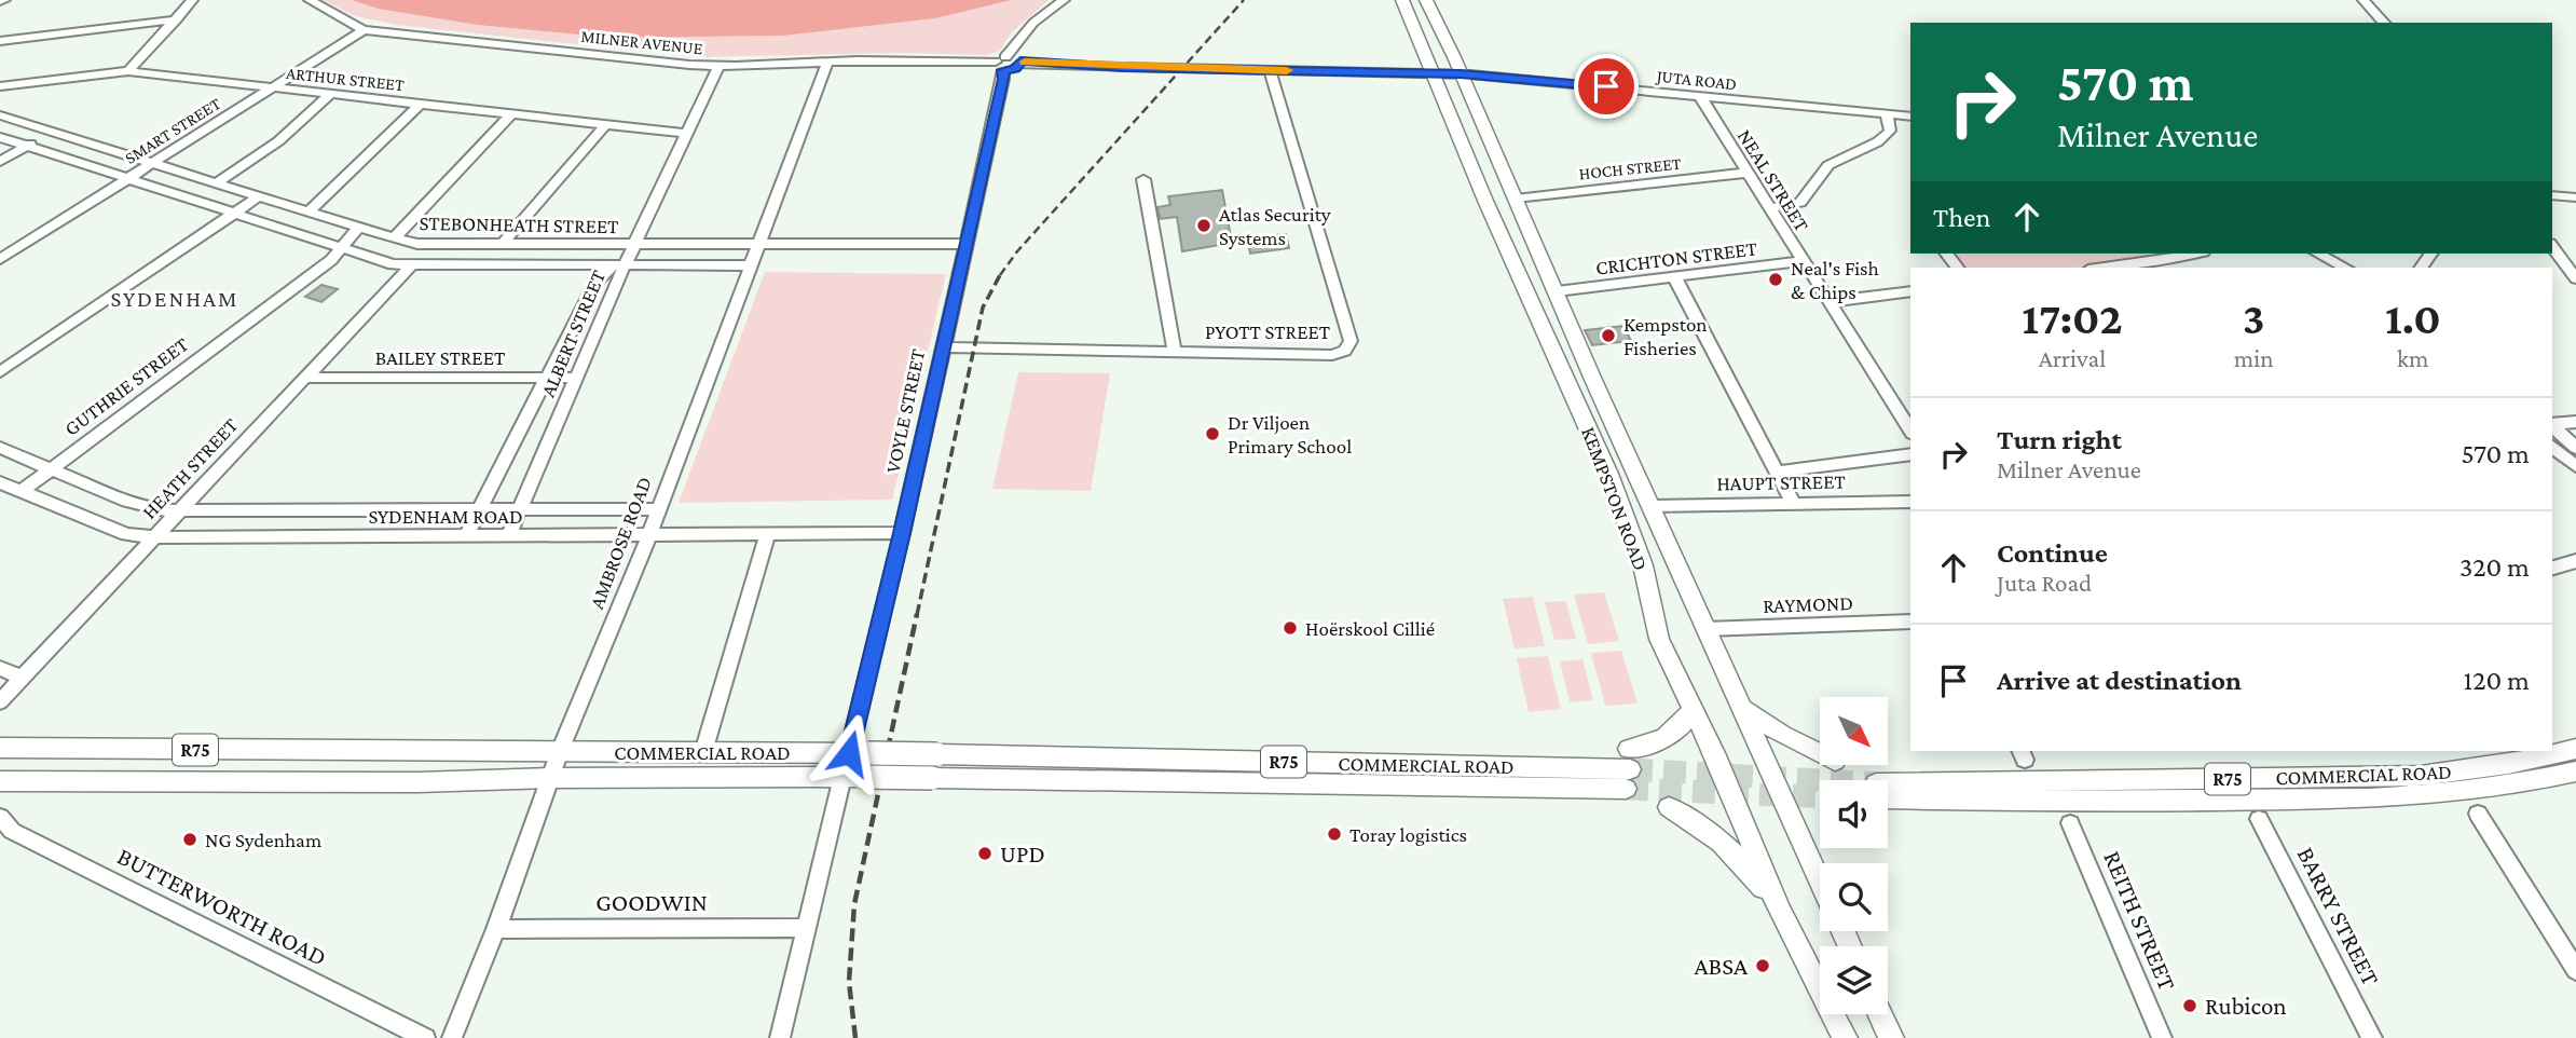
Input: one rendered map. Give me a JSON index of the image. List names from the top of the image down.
{
  "streets": {
    "main road": ["KEMPSTON ROAD", "R75", "COMMERCIAL ROAD"],
    "street": [
      "MILNER AVENUE",
      "ARTHUR STREET",
      "JUTA ROAD",
      "SMART STREET",
      "HOCH STREET",
      "NEAL STREET",
      "STEBONHEATH STREET",
      "CRICHTON STREET",
      "PYOTT STREET",
      "ALBERT STREET",
      "BAILEY STREET",
      "GUTHRIE STREET",
      "VOYLE STREET",
      "HEATH STREET",
      "HAUPT STREET",
      "SYDENHAM ROAD",
      "AMBROSE ROAD",
      "RAYMOND",
      "GOODWIN",
      "BUTTERWORTH ROAD",
      "BARRY STREET",
      "REITH STREET"
    ]
  },
  "crossings": [
    ["MILNER AVENUE", "JUTA ROAD"],
    ["MILNER AVENUE", "SMART STREET"],
    ["MILNER AVENUE", "PYOTT STREET"],
    ["MILNER AVENUE", "ALBERT STREET"],
    ["MILNER AVENUE", "VOYLE STREET"],
    ["MILNER AVENUE", "KEMPSTON ROAD"],
    ["MILNER AVENUE", "AMBROSE ROAD"],
    ["ARTHUR STREET", "SMART STREET"],
    ["ARTHUR STREET", "ALBERT STREET"],
    ["JUTA ROAD", "NEAL STREET"],
    ["JUTA ROAD", "KEMPSTON ROAD"],
    ["SMART STREET", "STEBONHEATH STREET"],
    ["HOCH STREET", "NEAL STREET"],
    ["HOCH STREET", "KEMPSTON ROAD"],
    ["NEAL STREET", "CRICHTON STREET"],
    ["STEBONHEATH STREET", "ALBERT STREET"],
    ["STEBONHEATH STREET", "GUTHRIE STREET"],
    ["STEBONHEATH STREET", "VOYLE STREET"],
    ["STEBONHEATH STREET", "HEATH STREET"],
    ["STEBONHEATH STREET", "AMBROSE ROAD"],
    ["CRICHTON STREET", "KEMPSTON ROAD"],
    ["PYOTT STREET", "VOYLE STREET"],
    ["ALBERT STREET", "BAILEY STREET"],
    ["ALBERT STREET", "SYDENHAM ROAD"],
    ["BAILEY STREET", "HEATH STREET"],
    ["GUTHRIE STREET", "SYDENHAM ROAD"],
    ["VOYLE STREET", "SYDENHAM ROAD"],
    ["VOYLE STREET", "COMMERCIAL ROAD"],
    ["HEATH STREET", "SYDENHAM ROAD"],
    ["HAUPT STREET", "KEMPSTON ROAD"],
    ["KEMPSTON ROAD", "RAYMOND"],
    ["SYDENHAM ROAD", "AMBROSE ROAD"],
    ["AMBROSE ROAD", "COMMERCIAL ROAD"],
    ["AMBROSE ROAD", "GOODWIN"]
  ],
  "districts": ["SYDENHAM"],
  "places": [
    "Atlas Security Systems",
    "Neal's Fish & Chips",
    "Kempston Fisheries",
    "Dr Viljoen Primary School",
    "Hoërskool Cillié",
    "Toray logistics",
    "NG Sydenham",
    "UPD",
    "ABSA",
    "Rubicon"
  ],
  "north": "bottom right",
  "page": {
    "turn": ["570 m", "Milner Avenue"],
    "then": "Then",
    "eta": [
      "17:02",
      "Arrival",
      "3",
      "min",
      "1.0",
      "km"
    ],
    "list": [
      {
        "name": "Turn right",
        "note": "Milner Avenue",
        "value": "570 m"
      },
      {
        "name": "Continue",
        "note": "Juta Road",
        "value": "320 m"
      },
      {
        "name": "Arrive at destination",
        "value": "120 m"
      }
    ]
  }
}
